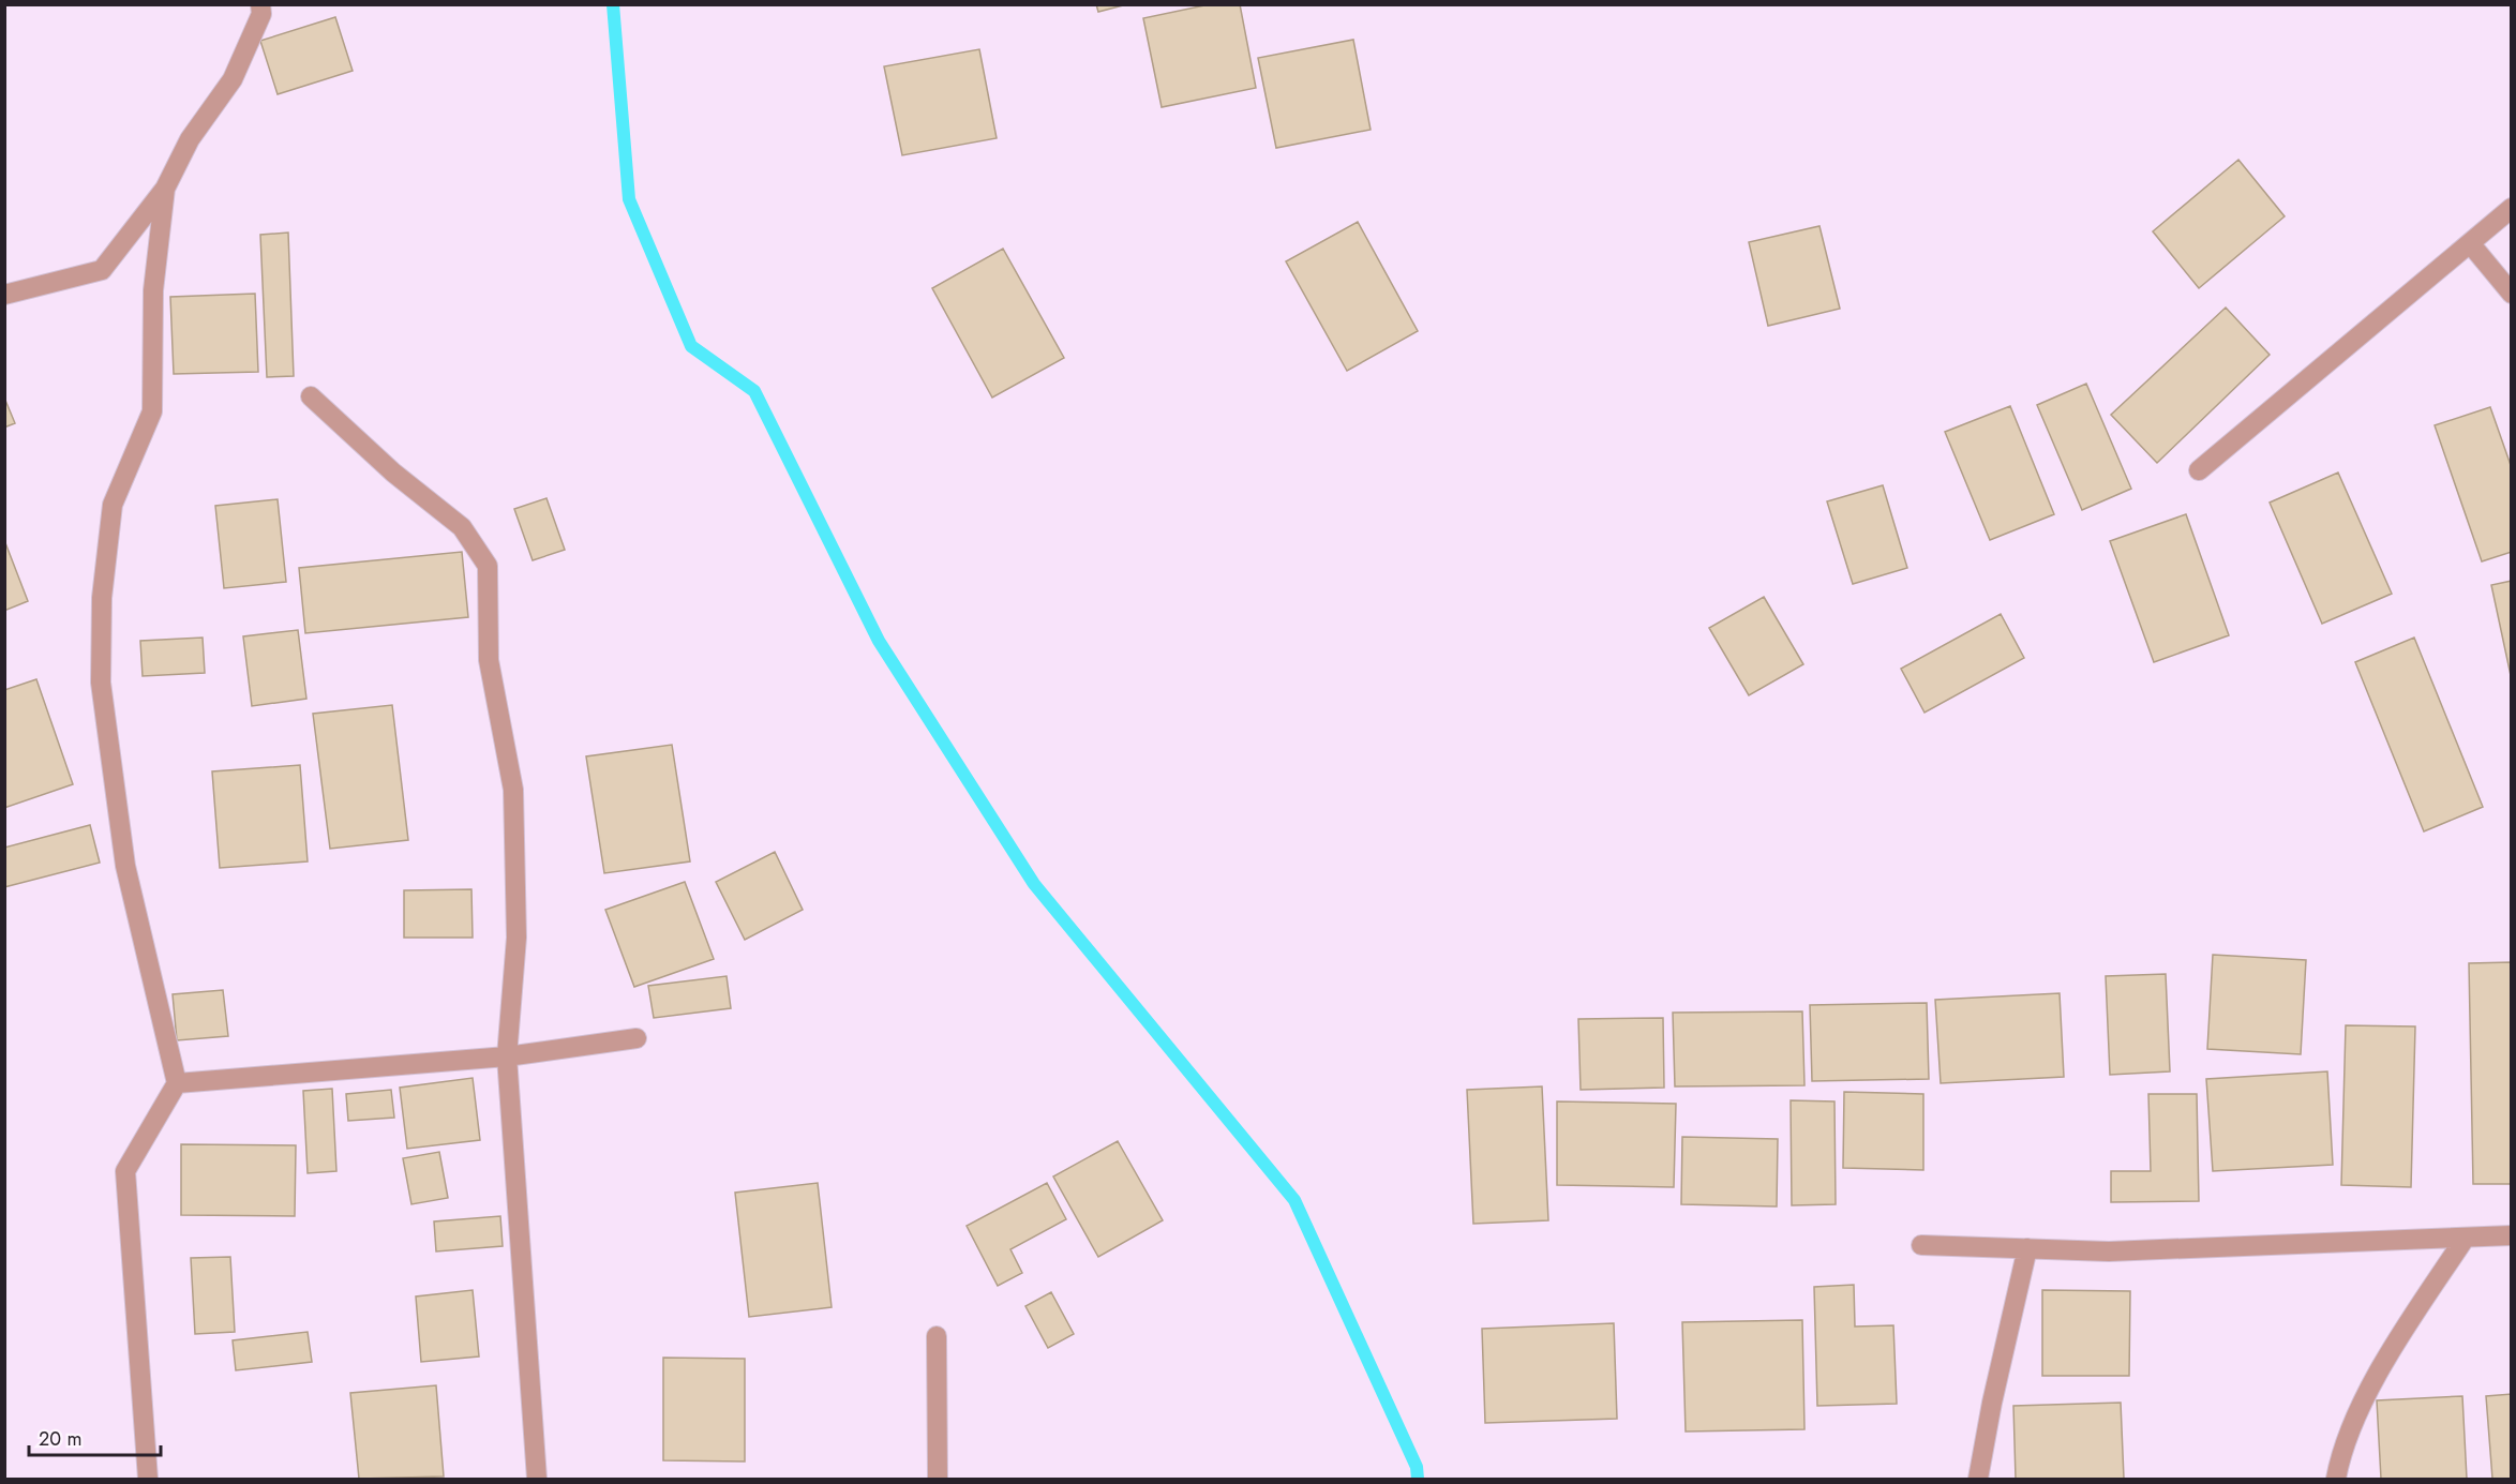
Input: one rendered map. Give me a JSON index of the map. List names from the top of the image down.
{
  "scale_bar": "20 m"
}
